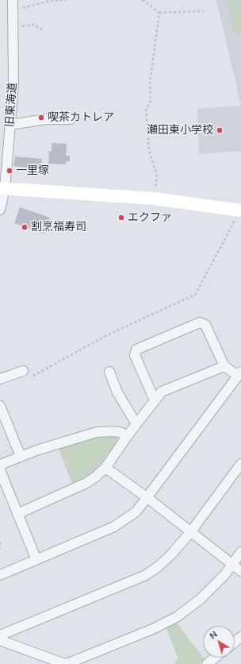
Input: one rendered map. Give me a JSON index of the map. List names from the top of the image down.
{
  "streets": {
    "street": ["旧東海道"]
  },
  "places": [
    "喫茶カトレア",
    "瀬田東小学校",
    "一里塚",
    "エクファ",
    "割烹福寿司"
  ],
  "north": "top left"
}
